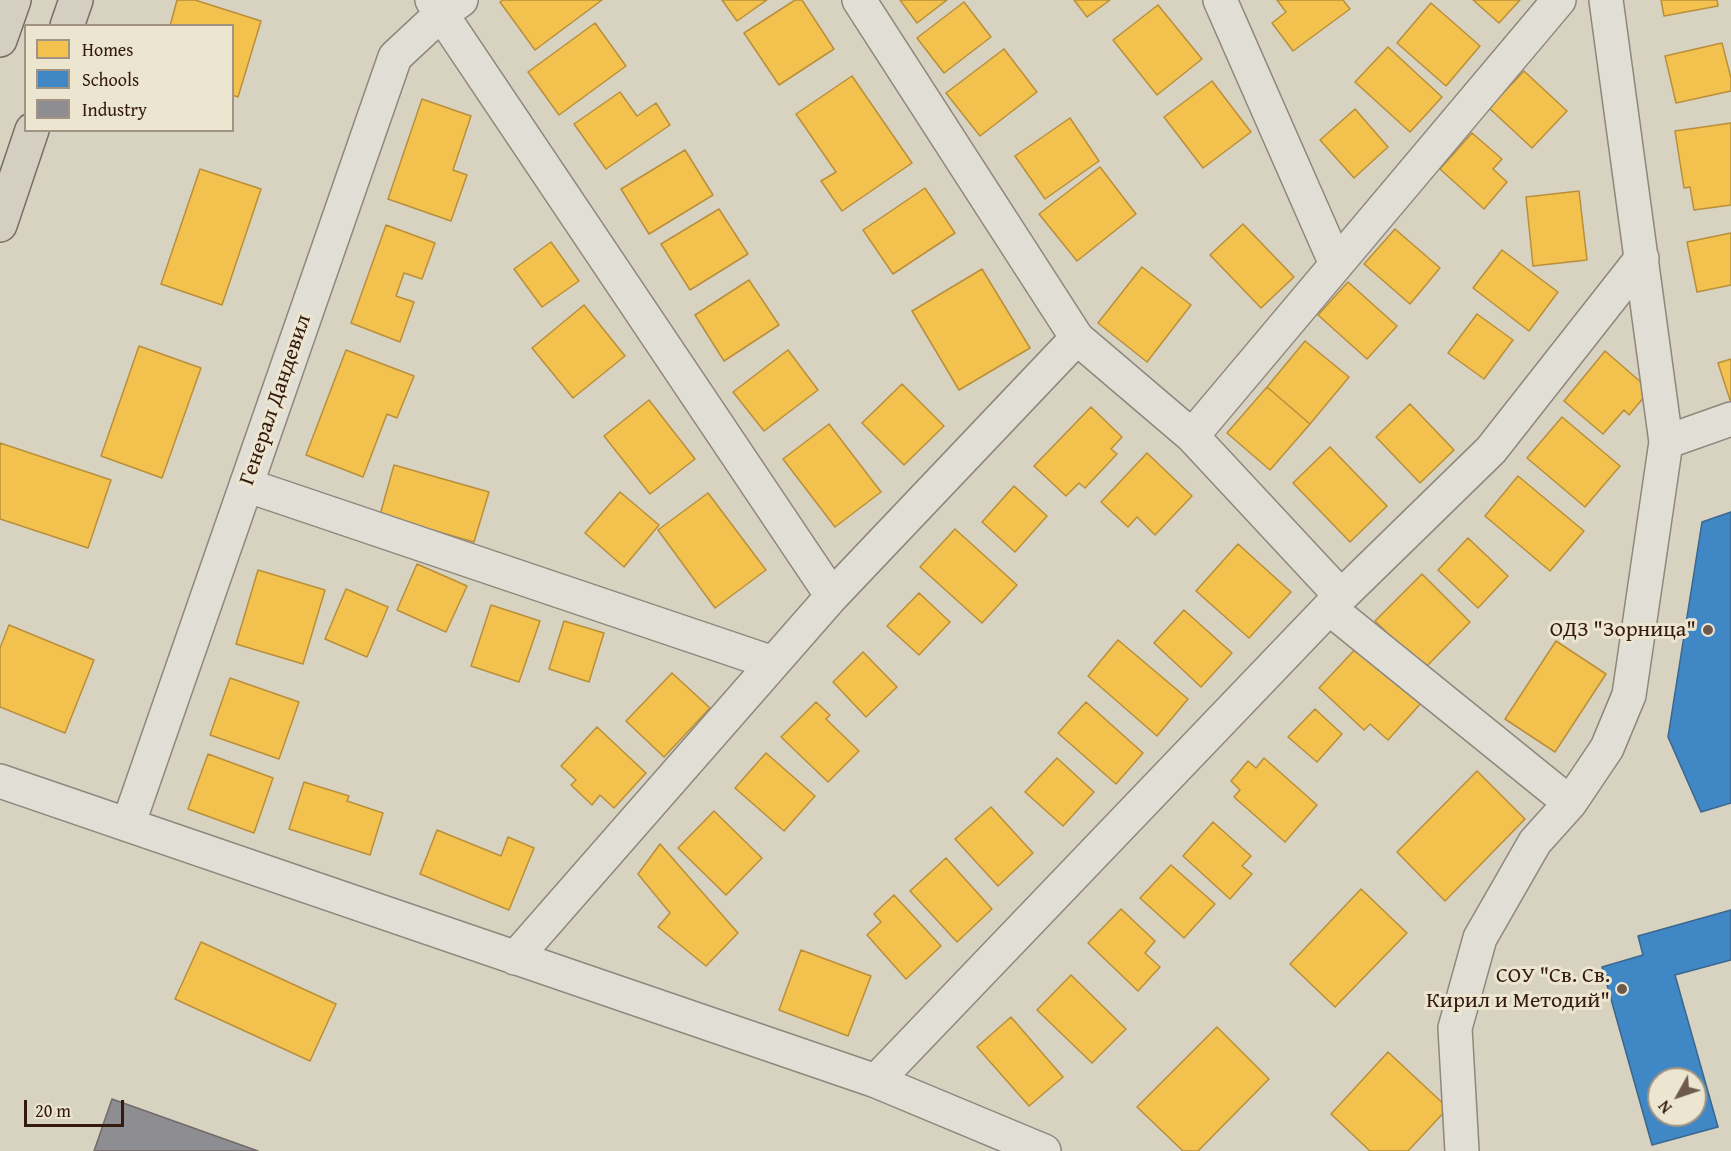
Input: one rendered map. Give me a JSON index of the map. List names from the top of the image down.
{
  "streets": {
    "street": ["Генерал Дандевил"]
  },
  "places": ["ОДЗ \"Зорница\"", "СОУ \"Св. Св. Кирил и Методий\""],
  "legend": ["Homes", "Schools", "Industry"],
  "scale_bar": "20 m",
  "north": "bottom left"
}
